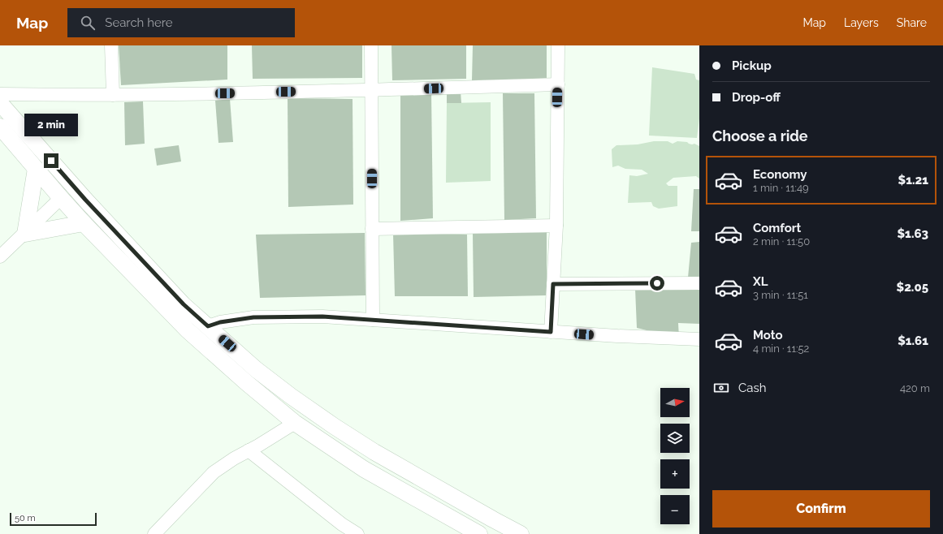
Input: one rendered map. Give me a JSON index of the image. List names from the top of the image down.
{
  "scale_bar": "50 m",
  "north": "right",
  "page": {
    "header": "Map",
    "search": "Search here",
    "nav": ["Map", "Layers", "Share"],
    "banner": ["Pickup", "Drop-off"],
    "bubble": "2 min",
    "heading": "Choose a ride",
    "list": [
      {
        "name": "Economy",
        "note": "1 min · 11:49",
        "value": "$1.21"
      },
      {
        "name": "Comfort",
        "note": "2 min · 11:50",
        "value": "$1.63"
      },
      {
        "name": "XL",
        "note": "3 min · 11:51",
        "value": "$2.05"
      },
      {
        "name": "Moto",
        "note": "4 min · 11:52",
        "value": "$1.61"
      }
    ],
    "pay": ["Cash", "420 m"],
    "map_buttons": ["+", "−"],
    "buttons": "Confirm",
    "scale": "50 m"
  }
}
